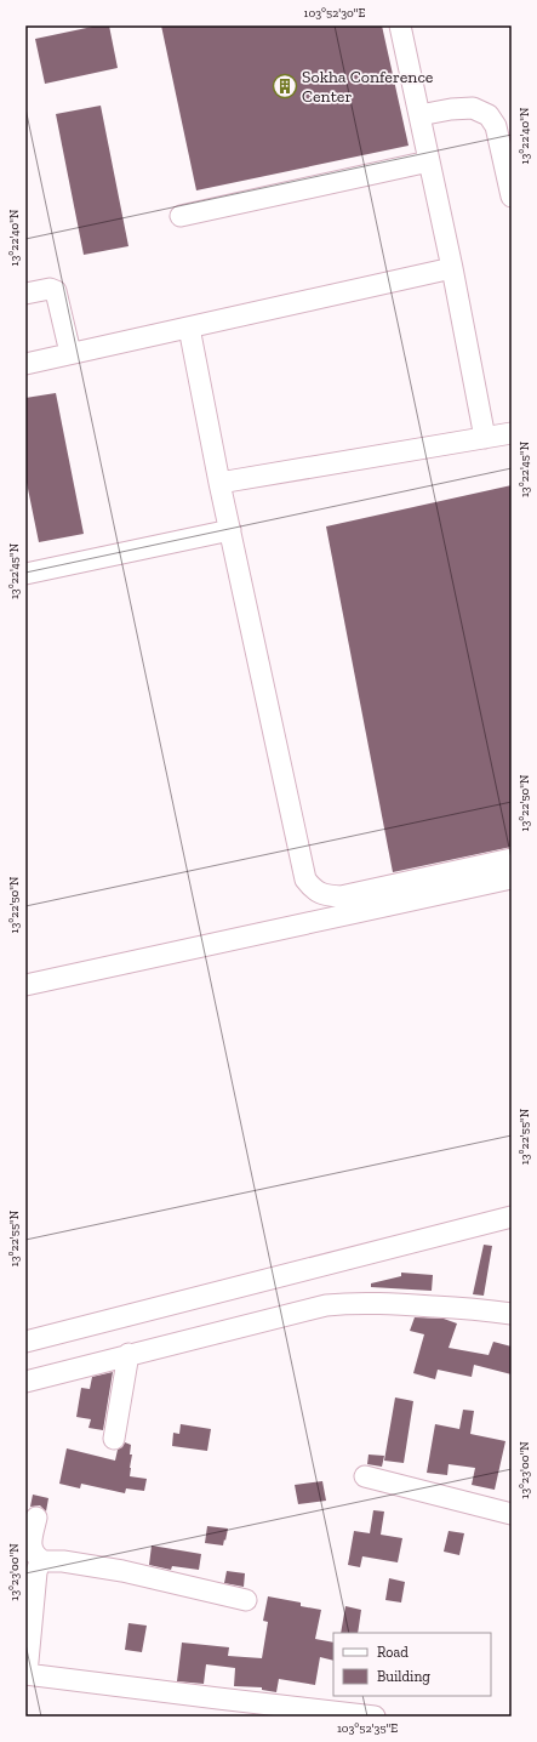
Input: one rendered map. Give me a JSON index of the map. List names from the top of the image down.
{
  "places": {
    "building": ["Sokha Conference Center"]
  },
  "legend": ["Road", "Building"],
  "coordinates": [
    "103°52'30\"E",
    "13°22'40\"N",
    "13°22'45\"N",
    "13°22'50\"N",
    "13°22'55\"N",
    "13°23'00\"N",
    "103°52'35\"E"
  ]
}
